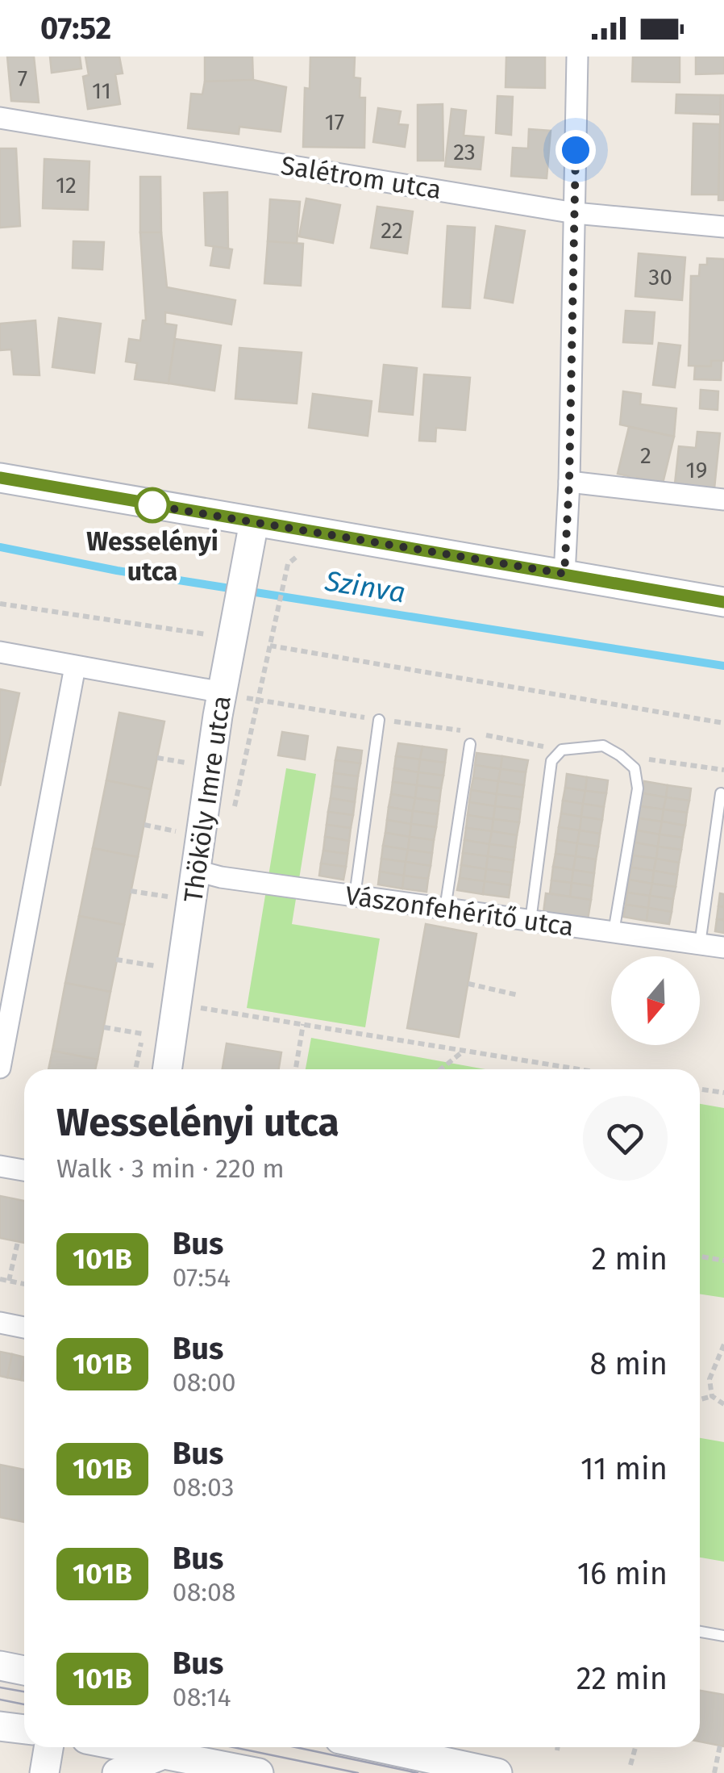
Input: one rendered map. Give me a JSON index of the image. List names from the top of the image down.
{
  "streets": {
    "street": ["Salétrom utca", "Thököly Imre utca", "Vászonfehérítő utca"]
  },
  "crossings": [
    ["Thököly Imre utca", "Vászonfehérítő utca"]
  ],
  "water": ["Szinva"],
  "places": ["Wesselényi utca"],
  "lines": ["bus line 101B"],
  "house_numbers": [
    "7",
    "11",
    "17",
    "23",
    "12",
    "22",
    "30",
    "2",
    "19"
  ],
  "north": "bottom",
  "page": {
    "status": "07:52",
    "heading": ["Wesselényi utca", "Walk · 3 min · 220 m"],
    "list": [
      {
        "mark": "101B",
        "name": "Bus",
        "note": "07:54",
        "value": "2 min"
      },
      {
        "mark": "101B",
        "name": "Bus",
        "note": "08:00",
        "value": "8 min"
      },
      {
        "mark": "101B",
        "name": "Bus",
        "note": "08:03",
        "value": "11 min"
      },
      {
        "mark": "101B",
        "name": "Bus",
        "note": "08:08",
        "value": "16 min"
      },
      {
        "mark": "101B",
        "name": "Bus",
        "note": "08:14",
        "value": "22 min"
      }
    ]
  }
}
